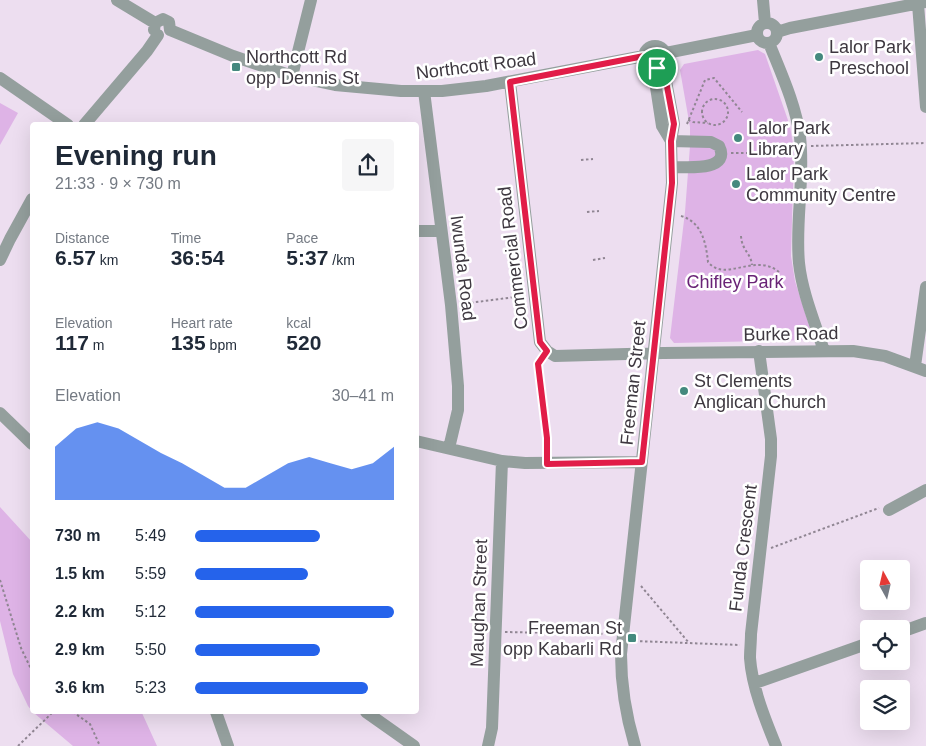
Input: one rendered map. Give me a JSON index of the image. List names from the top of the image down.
{
  "streets": {
    "street": [
      "Northcott Road",
      "Commercial Road",
      "Iwunda Road",
      "Burke Road",
      "Freeman Street",
      "Funda Crescent",
      "Maughan Street"
    ]
  },
  "crossings": [
    ["Northcott Road", "Commercial Road"],
    ["Northcott Road", "Iwunda Road"],
    ["Northcott Road", "Freeman Street"],
    ["Burke Road", "Freeman Street"],
    ["Burke Road", "Funda Crescent"]
  ],
  "parks": ["Chifley Park"],
  "places": {
    "other": [
      "Lalor Park Preschool",
      "Lalor Park Library",
      "Lalor Park Community Centre",
      "St Clements Anglican Church"
    ],
    "transit": ["Northcott Rd opp Dennis St", "Freeman St opp Kabarli Rd"]
  },
  "north": "top",
  "page": {
    "heading": ["Evening run", "21:33 · 9 × 730 m"],
    "stats": [
      ["Distance", "6.57 km"],
      ["Time", "36:54"],
      ["Pace", "5:37 /km"],
      ["Elevation", "117 m"],
      ["Heart rate", "135 bpm"],
      ["kcal", "520"]
    ],
    "chart": ["Elevation", "30–41 m"],
    "list": [
      {
        "name": "730 m",
        "note": "5:49"
      },
      {
        "name": "1.5 km",
        "note": "5:59"
      },
      {
        "name": "2.2 km",
        "note": "5:12"
      },
      {
        "name": "2.9 km",
        "note": "5:50"
      },
      {
        "name": "3.6 km",
        "note": "5:23"
      }
    ]
  }
}
